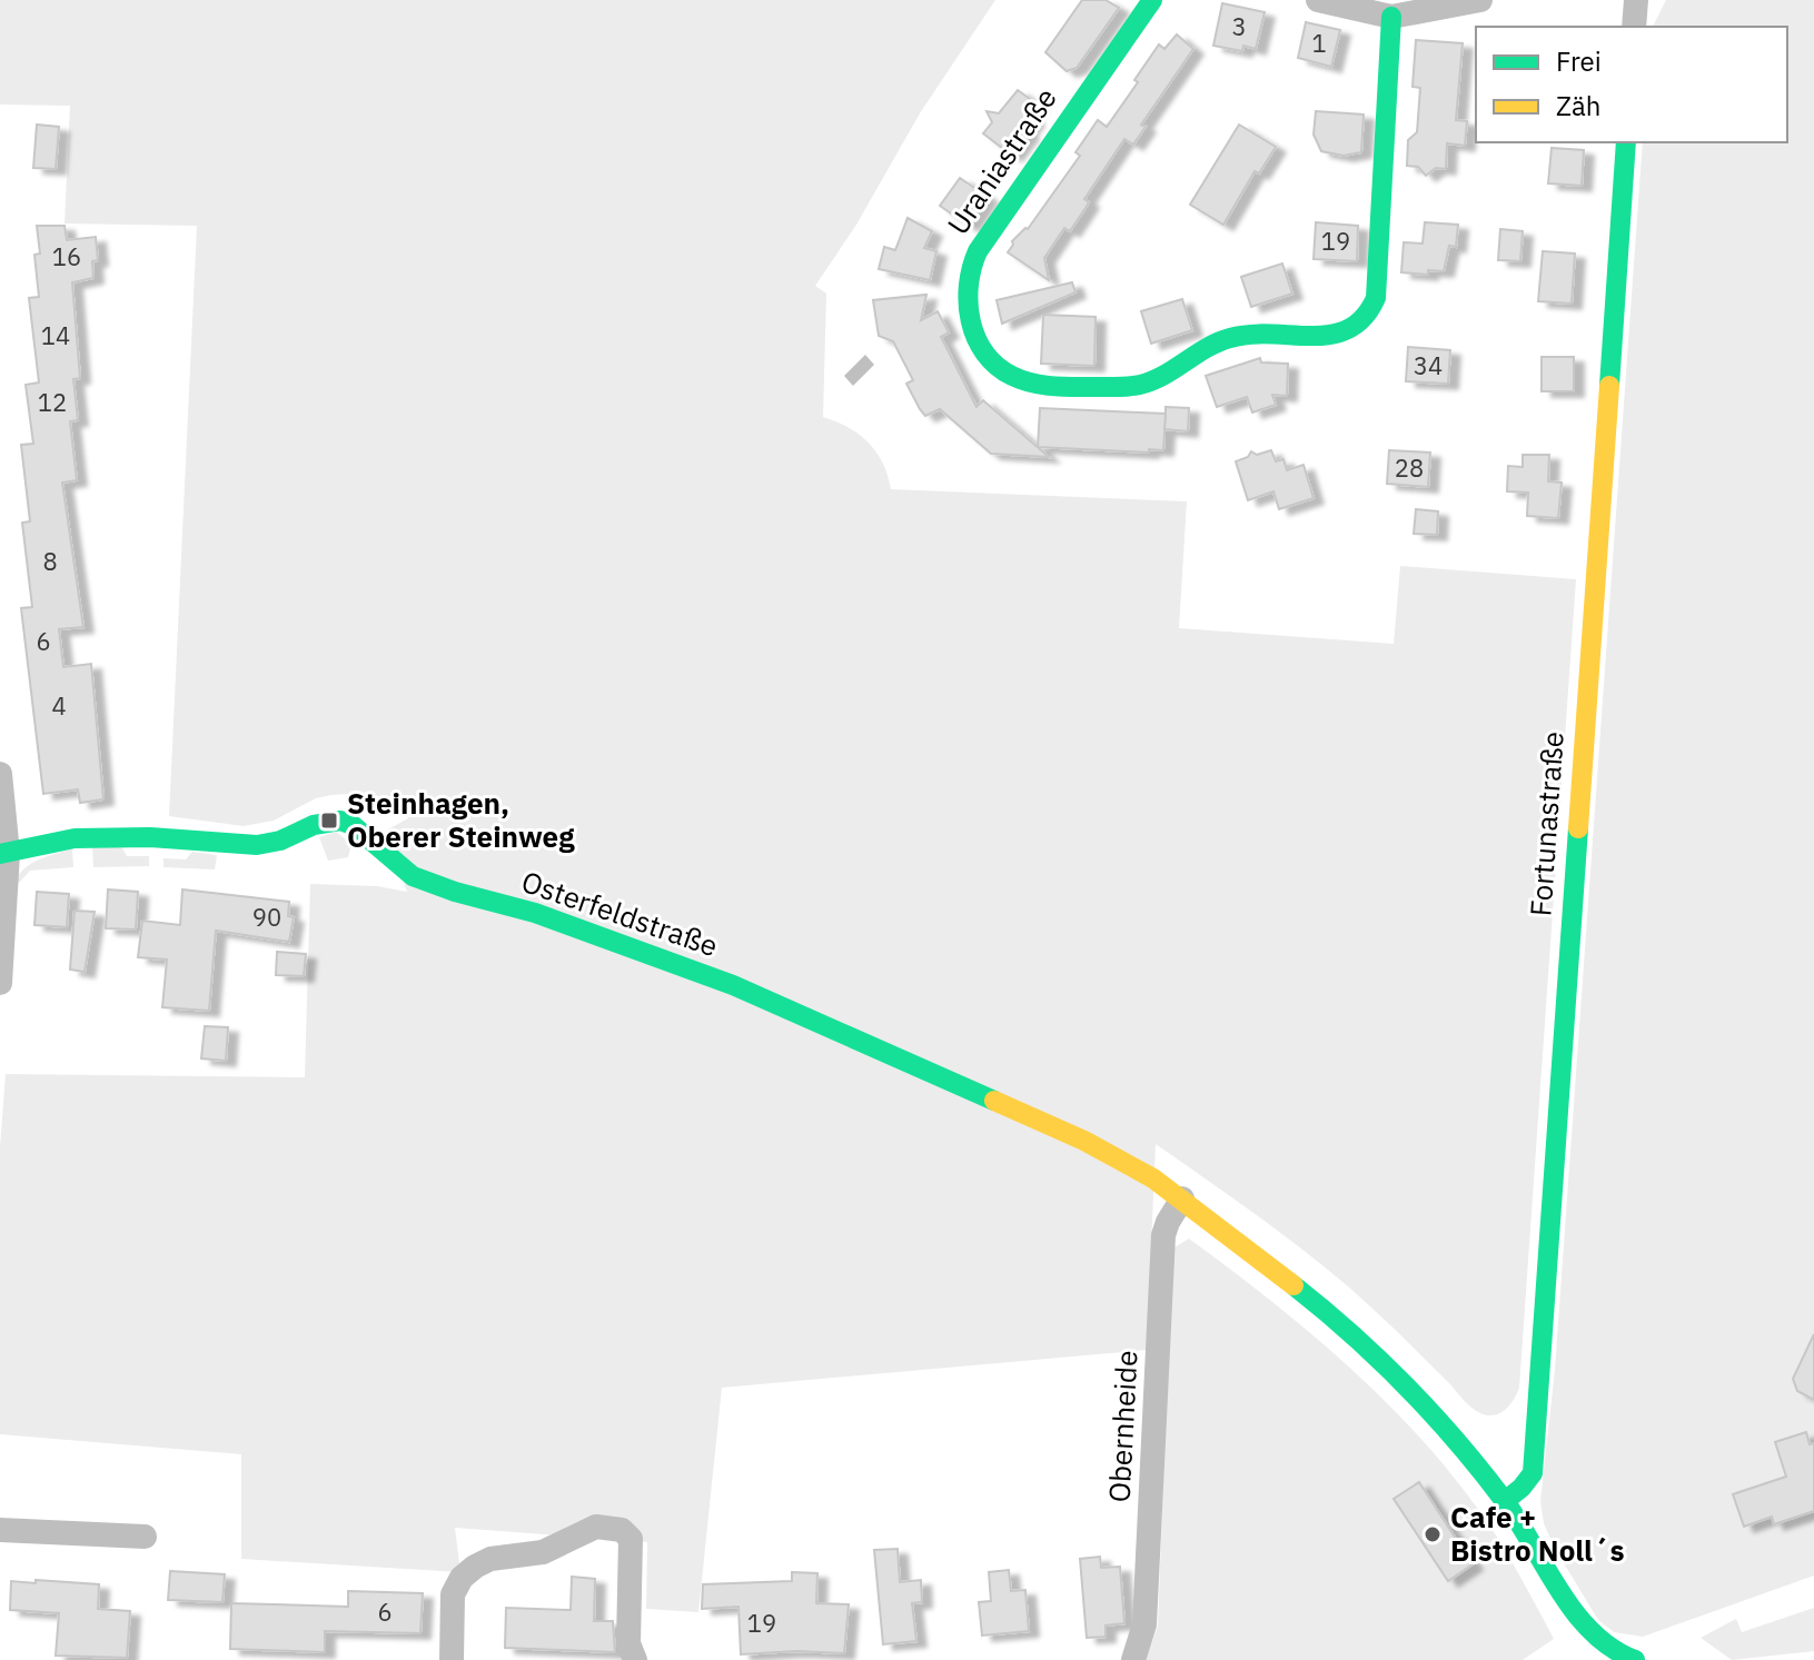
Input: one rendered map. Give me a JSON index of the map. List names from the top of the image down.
{
  "streets": {
    "street": [
      "Uraniastraße",
      "Fortunastraße",
      "Osterfeldstraße",
      "Obernheide"
    ]
  },
  "crossings": [
    ["Osterfeldstraße", "Obernheide"]
  ],
  "places": {
    "transit": ["Steinhagen, Oberer Steinweg"],
    "other": ["Cafe + Bistro Noll´s"]
  },
  "house_numbers": [
    "3",
    "1",
    "19",
    "16",
    "14",
    "34",
    "12",
    "28",
    "8",
    "6",
    "4",
    "90",
    "6",
    "19"
  ],
  "legend": ["Frei", "Zäh"]
}
